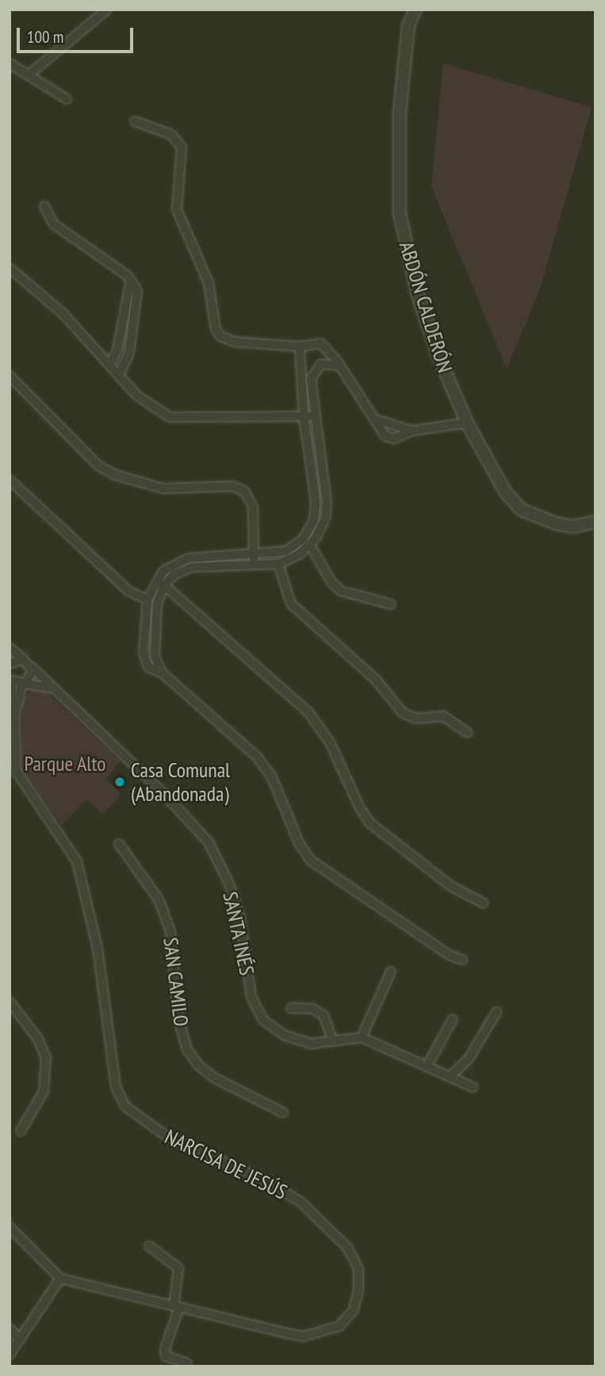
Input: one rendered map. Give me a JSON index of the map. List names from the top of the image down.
{
  "streets": {
    "street": [
      "ABDÓN CALDERÓN",
      "SANTA INÉS",
      "SAN CAMILO",
      "NARCISA DE JESÚS"
    ]
  },
  "crossings": [
    ["SANTA INÉS", "NARCISA DE JESÚS"]
  ],
  "parks": ["Parque Alto"],
  "places": ["Casa Comunal (Abandonada)"],
  "scale_bar": "100 m"
}
